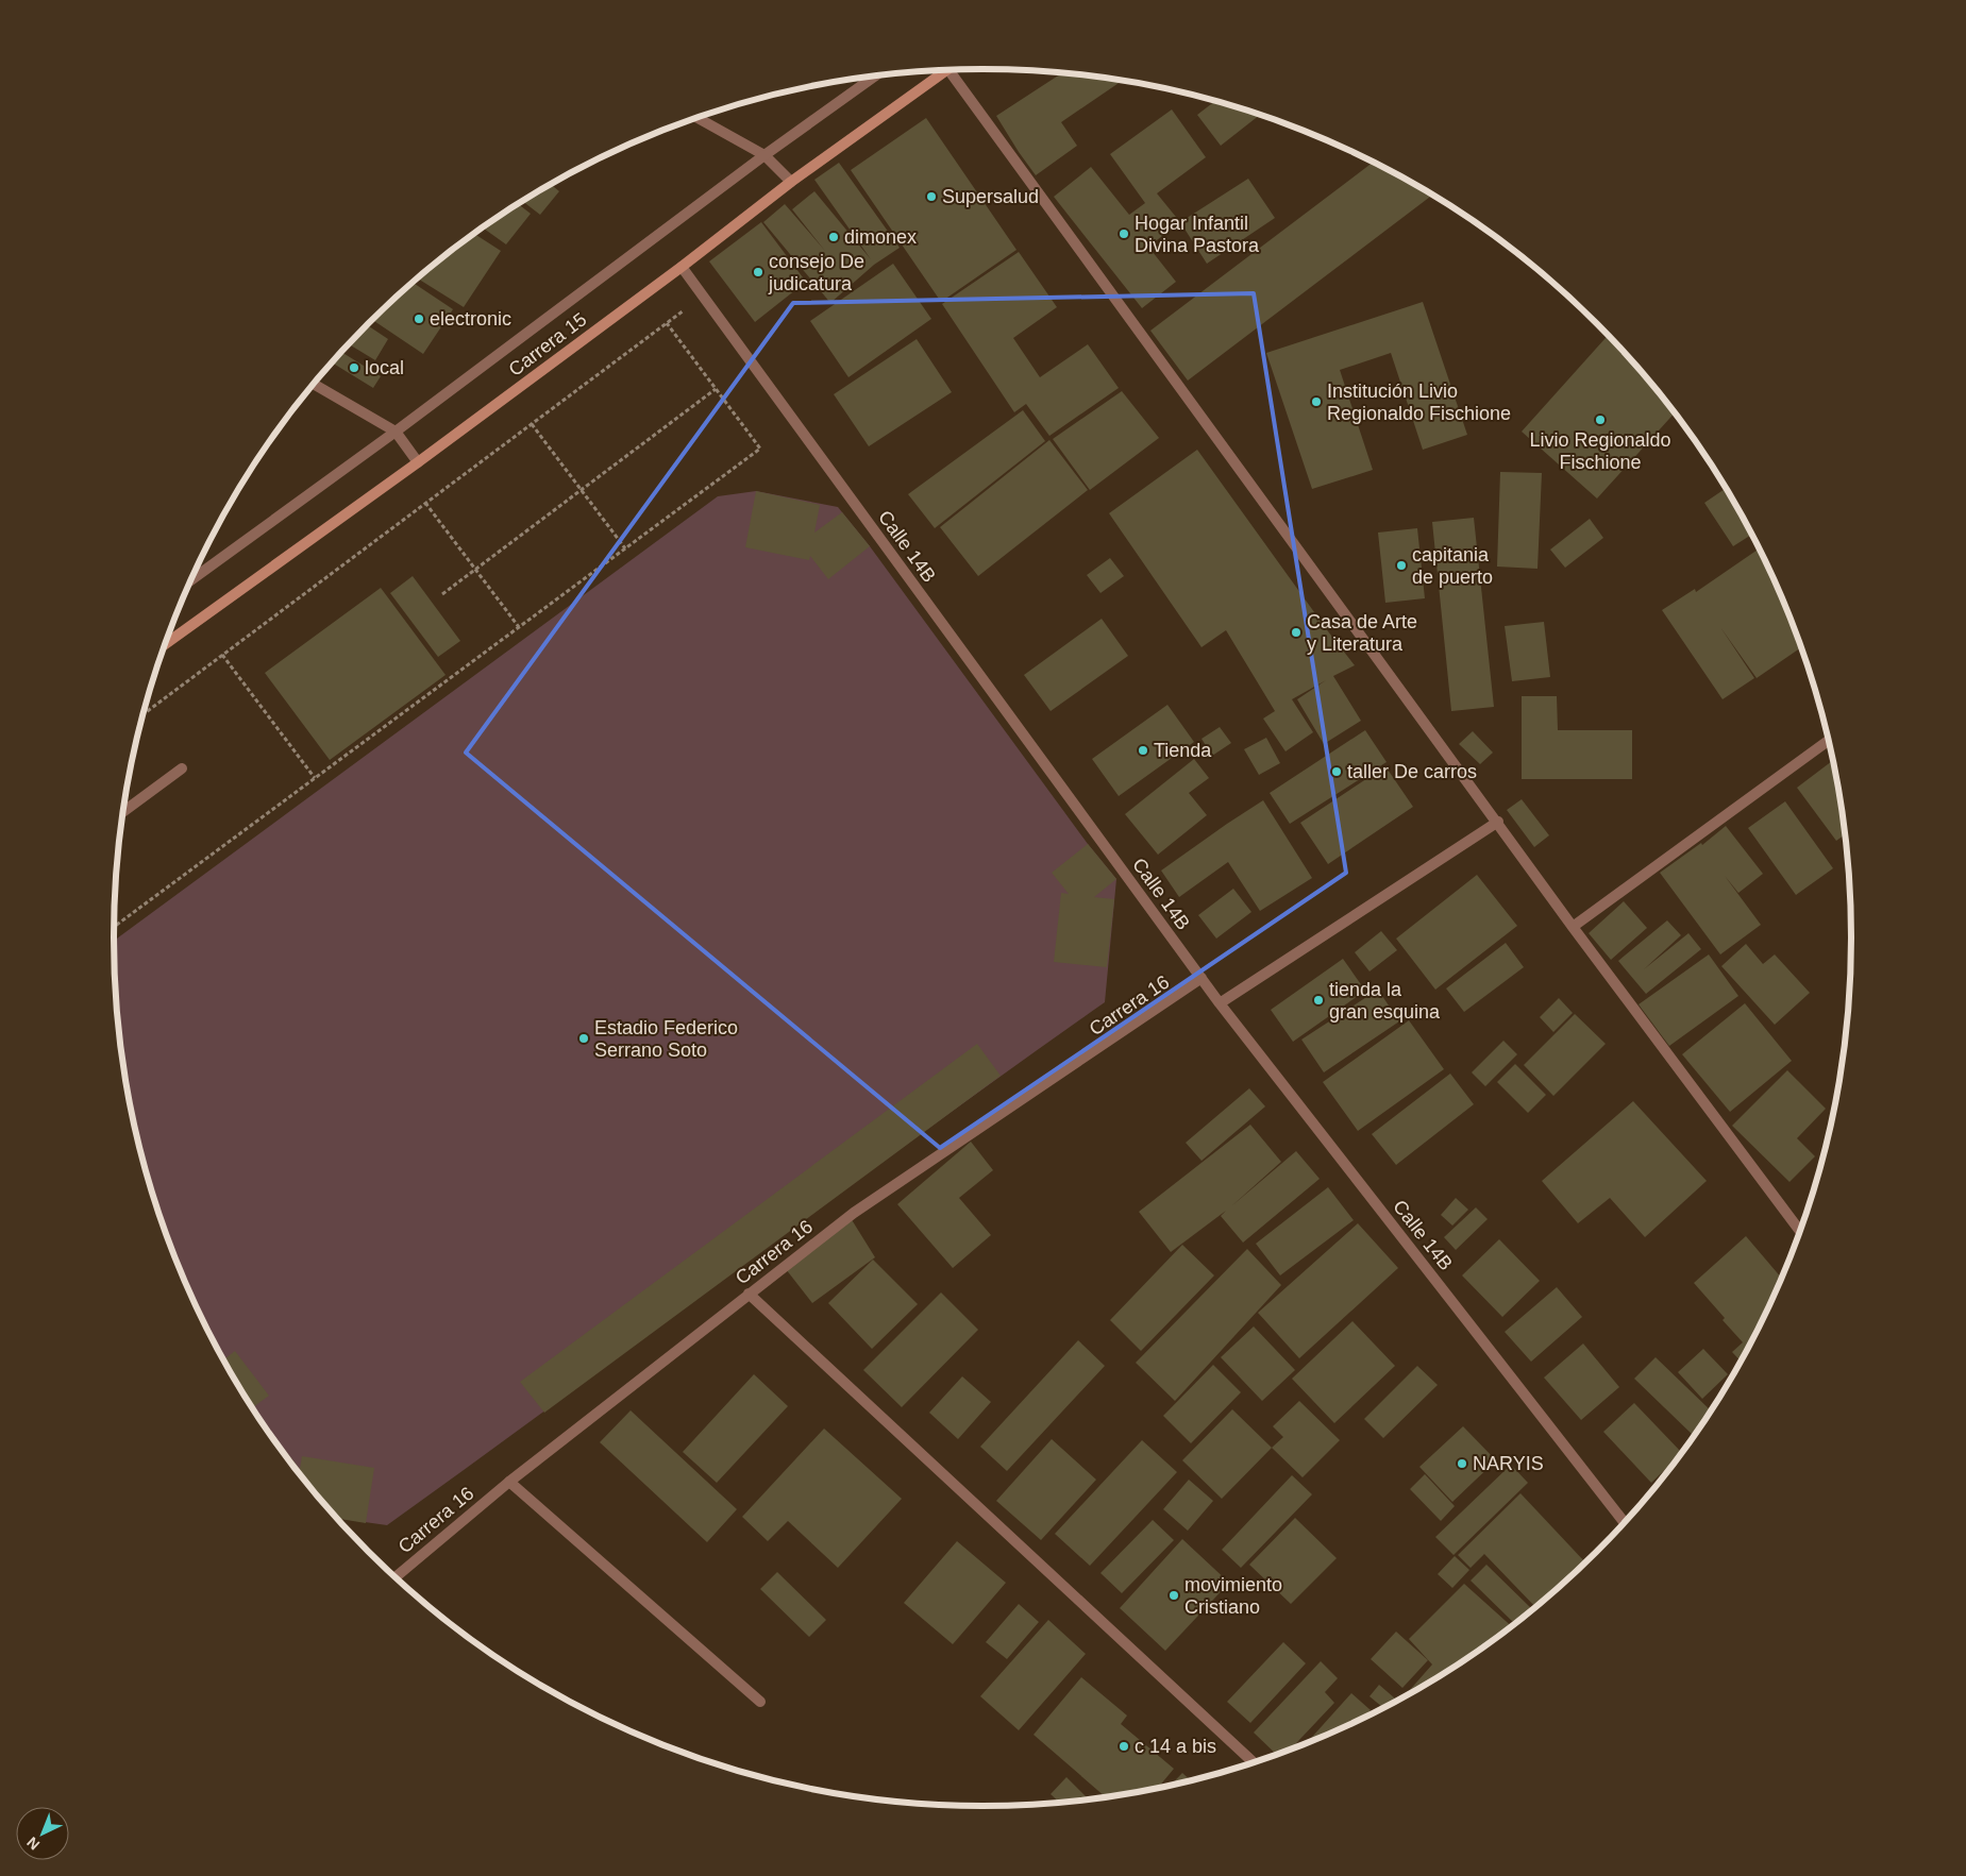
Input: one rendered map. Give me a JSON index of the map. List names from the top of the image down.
{
  "streets": {
    "main road": ["Carrera 15"],
    "street": ["Calle 14B", "Carrera 16"]
  },
  "crossings": [
    ["Carrera 15", "Calle 14B"],
    ["Calle 14B", "Carrera 16"]
  ],
  "places": [
    "Supersalud",
    "Hogar Infantil Divina Pastora",
    "dimonex",
    "consejo De judicatura",
    "electronic",
    "local",
    "Institución Livio Regionaldo Fischione",
    "Livio Regionaldo Fischione",
    "capitania de puerto",
    "Casa de Arte y Literatura",
    "Tienda",
    "taller De carros",
    "tienda la gran esquina",
    "Estadio Federico Serrano Soto",
    "NARYIS",
    "movimiento Cristiano",
    "c 14 a bis"
  ],
  "north": "bottom left"
}
